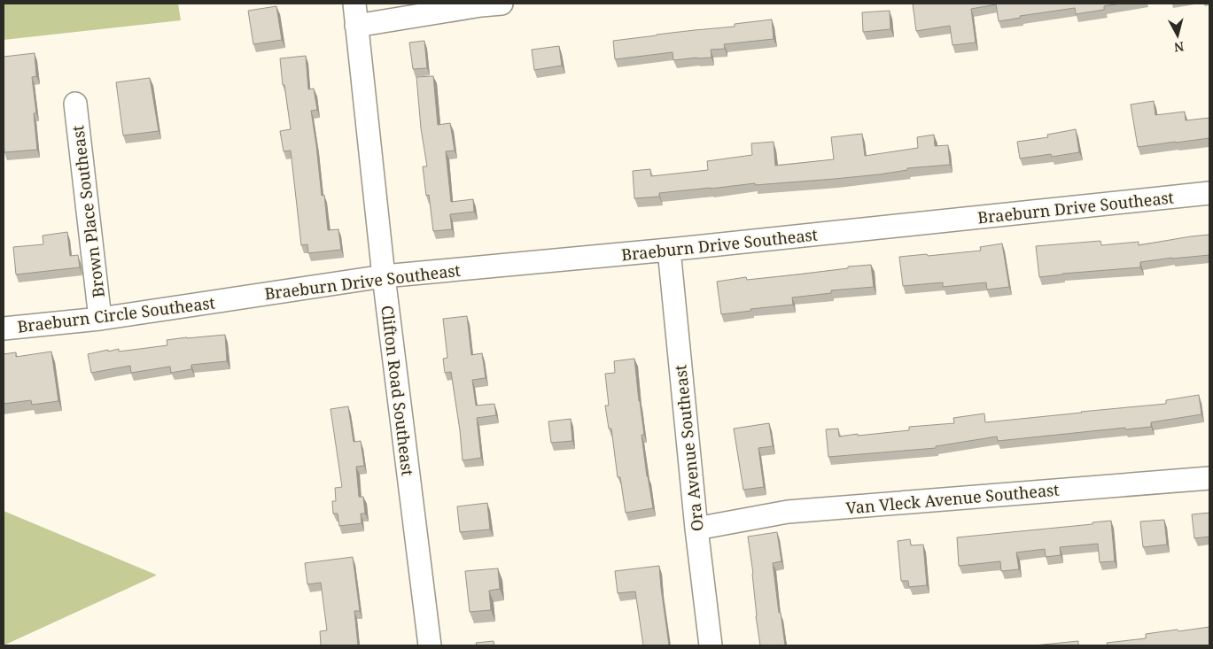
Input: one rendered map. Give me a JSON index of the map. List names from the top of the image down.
{
  "streets": {
    "street": [
      "Braeburn Drive Southeast",
      "Brown Place Southeast",
      "Braeburn Circle Southeast",
      "Clifton Road Southeast",
      "Ora Avenue Southeast",
      "Van Vleck Avenue Southeast"
    ]
  },
  "crossings": [
    ["Braeburn Drive Southeast", "Braeburn Circle Southeast"],
    ["Braeburn Drive Southeast", "Clifton Road Southeast"],
    ["Braeburn Drive Southeast", "Ora Avenue Southeast"],
    ["Brown Place Southeast", "Braeburn Circle Southeast"],
    ["Ora Avenue Southeast", "Van Vleck Avenue Southeast"]
  ],
  "north": "bottom"
}
